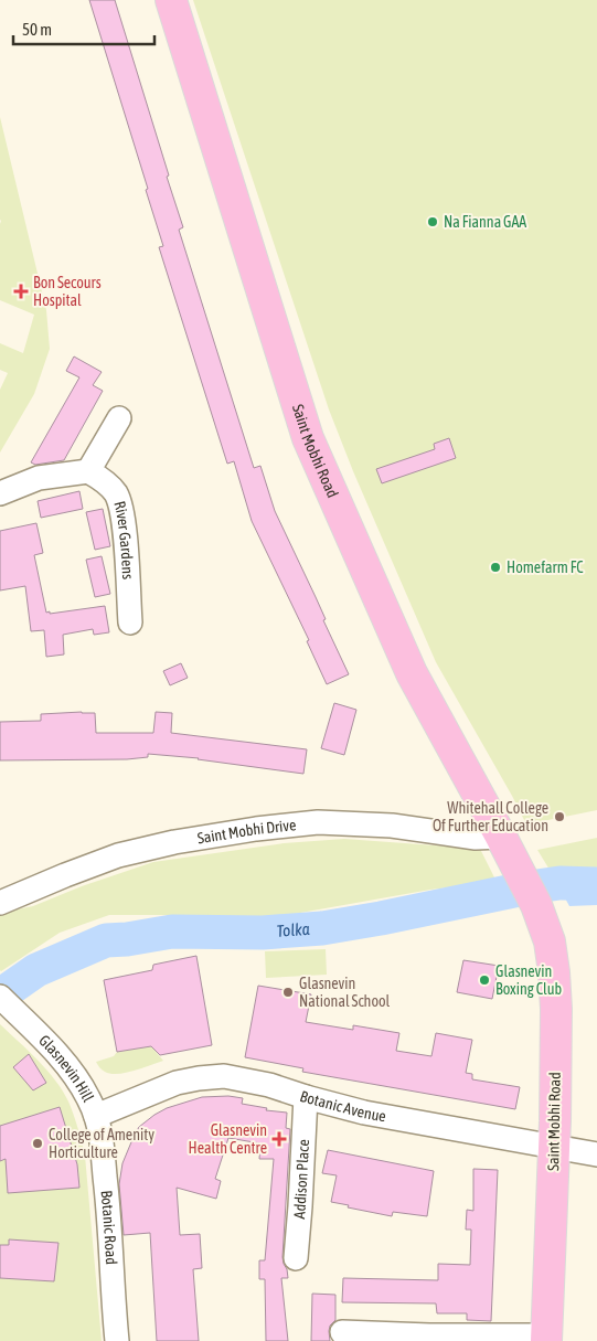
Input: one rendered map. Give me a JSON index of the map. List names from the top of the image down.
{
  "streets": {
    "main road": ["Saint Mobhi Road"],
    "street": [
      "River Gardens",
      "Saint Mobhi Drive",
      "Glasnevin Hill",
      "Botanic Avenue",
      "Addison Place",
      "Botanic Road"
    ]
  },
  "crossings": [
    ["Saint Mobhi Road", "Saint Mobhi Drive"],
    ["Saint Mobhi Road", "Botanic Avenue"],
    ["Glasnevin Hill", "Botanic Avenue"],
    ["Glasnevin Hill", "Botanic Road"],
    ["Botanic Avenue", "Addison Place"],
    ["Botanic Avenue", "Botanic Road"]
  ],
  "water": ["Tolka"],
  "places": {
    "other": [
      "Na Fianna GAA",
      "Homefarm FC",
      "Whitehall College Of Further Education",
      "Glasnevin Boxing Club",
      "Glasnevin National School",
      "College of Amenity Horticulture"
    ],
    "health": ["Bon Secours Hospital", "Glasnevin Health Centre"]
  },
  "scale_bar": "50 m"
}
